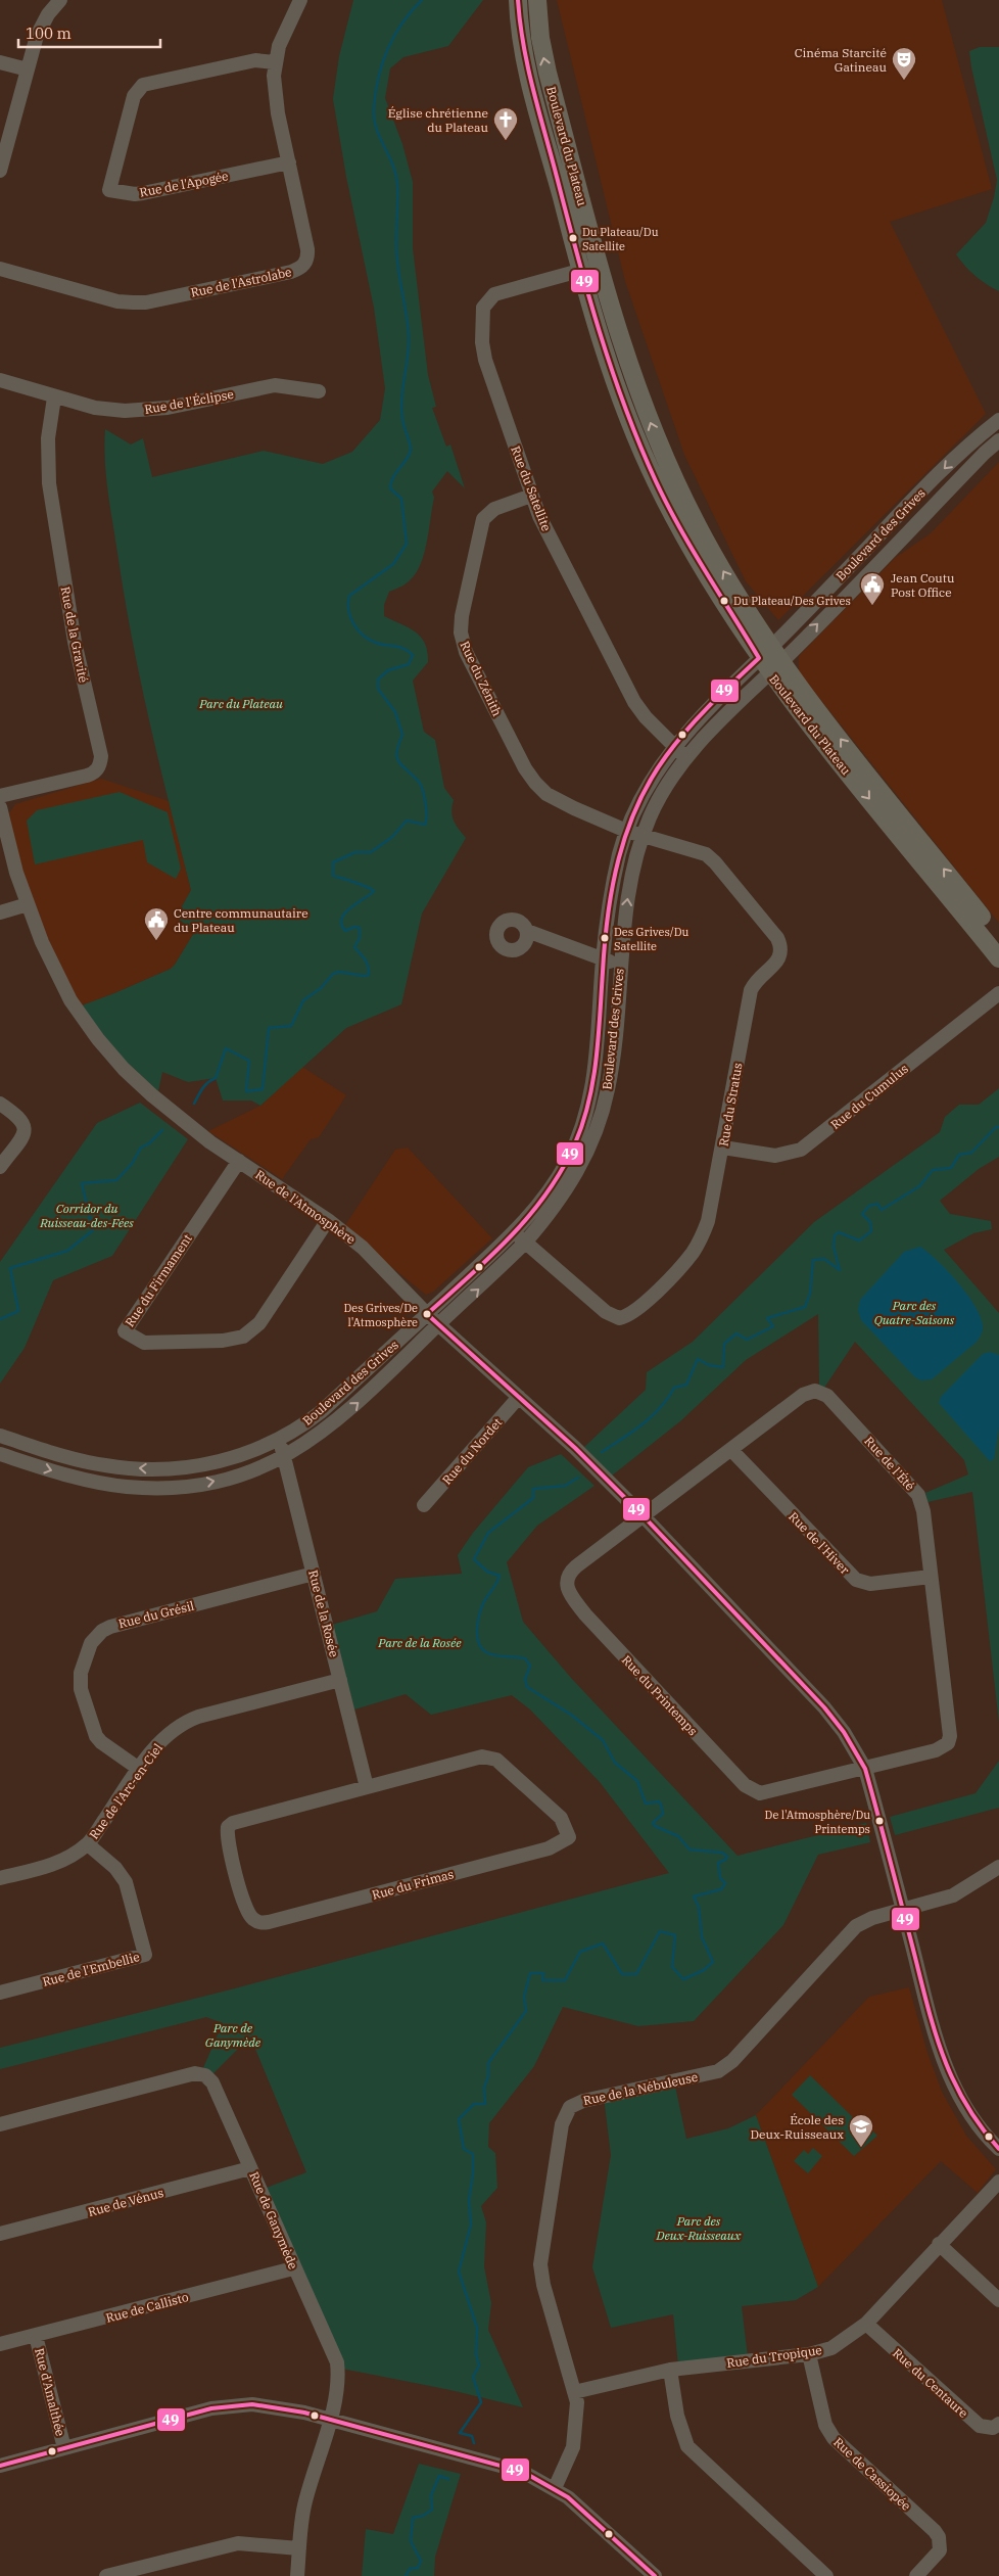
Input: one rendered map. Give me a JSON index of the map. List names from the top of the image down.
{
  "streets": {
    "main road": ["Boulevard du Plateau"],
    "street": [
      "Rue de l'Apogée",
      "Rue de l'Astrolabe",
      "Rue de l'Éclipse",
      "Rue du Satellite",
      "Boulevard des Grives",
      "Rue de la Gravité",
      "Rue du Zénith",
      "Rue du Cumulus",
      "Rue du Stratus",
      "Rue de l'Atmosphère",
      "Rue du Firmament",
      "Rue du Nordet",
      "Rue de l'Été",
      "Rue de l'Hiver",
      "Rue de la Rosée",
      "Rue du Grésil",
      "Rue du Printemps",
      "Rue de l'Arc-en-Ciel",
      "Rue du Frimas",
      "Rue de l'Embellie",
      "Rue de la Nébuleuse",
      "Rue de Vénus",
      "Rue de Ganymède",
      "Rue de Callisto",
      "Rue du Tropique",
      "Rue du Centaure",
      "Rue d'Amalthée",
      "Rue de Cassiopée"
    ]
  },
  "crossings": [
    ["Boulevard du Plateau", "Rue du Satellite"],
    ["Boulevard du Plateau", "Boulevard des Grives"],
    ["Rue de l'Apogée", "Rue de l'Astrolabe"],
    ["Rue de l'Éclipse", "Rue de la Gravité"],
    ["Rue du Satellite", "Boulevard des Grives"],
    ["Rue du Satellite", "Rue du Zénith"],
    ["Boulevard des Grives", "Rue du Zénith"],
    ["Boulevard des Grives", "Rue du Stratus"],
    ["Boulevard des Grives", "Rue de l'Atmosphère"],
    ["Boulevard des Grives", "Rue de la Rosée"],
    ["Rue du Zénith", "Rue du Stratus"],
    ["Rue du Cumulus", "Rue du Stratus"],
    ["Rue de l'Atmosphère", "Rue du Firmament"],
    ["Rue de l'Atmosphère", "Rue du Nordet"],
    ["Rue de l'Atmosphère", "Rue de l'Été"],
    ["Rue de l'Atmosphère", "Rue du Printemps"],
    ["Rue de l'Atmosphère", "Rue de la Nébuleuse"],
    ["Rue de l'Été", "Rue de l'Hiver"],
    ["Rue de l'Été", "Rue du Printemps"],
    ["Rue de la Rosée", "Rue du Grésil"],
    ["Rue de la Rosée", "Rue de l'Arc-en-Ciel"],
    ["Rue de la Rosée", "Rue du Frimas"],
    ["Rue du Grésil", "Rue de l'Arc-en-Ciel"],
    ["Rue de l'Arc-en-Ciel", "Rue de l'Embellie"],
    ["Rue de la Nébuleuse", "Rue du Tropique"],
    ["Rue de Vénus", "Rue de Ganymède"],
    ["Rue de Ganymède", "Rue de Callisto"],
    ["Rue de Callisto", "Rue d'Amalthée"],
    ["Rue du Tropique", "Rue du Centaure"],
    ["Rue du Tropique", "Rue de Cassiopée"]
  ],
  "parks": [
    "Parc du Plateau",
    "Corridor du Ruisseau-des-Fées",
    "Parc des Quatre-Saisons",
    "Parc de la Rosée",
    "Parc de Ganymède",
    "Parc des Deux-Ruisseaux"
  ],
  "places": {
    "theatre": ["Cinéma Starcité Gatineau"],
    "church": ["Église chrétienne du Plateau"],
    "other": [
      "Du Plateau/Du Satellite",
      "Du Plateau/Des Grives",
      "Des Grives/Du Satellite",
      "Des Grives/De l'Atmosphère",
      "De l'Atmosphère/Du Printemps"
    ],
    "public building": ["Jean Coutu Post Office", "Centre communautaire du Plateau"],
    "school or university": ["École des Deux-Ruisseaux"]
  },
  "lines": ["transit line 49"],
  "scale_bar": "100 m"
}
